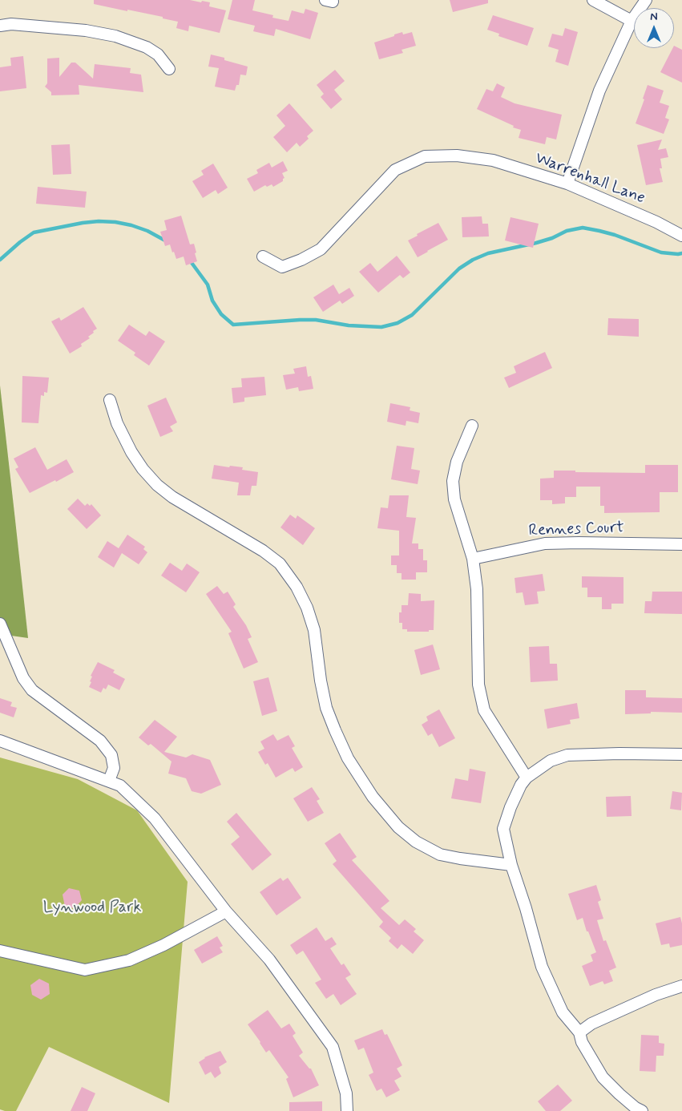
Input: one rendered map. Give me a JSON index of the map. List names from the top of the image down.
{
  "streets": {
    "street": ["Warrenhall Lane", "Rennes Court"]
  },
  "parks": ["Lynwood Park"],
  "north": "top"
}
